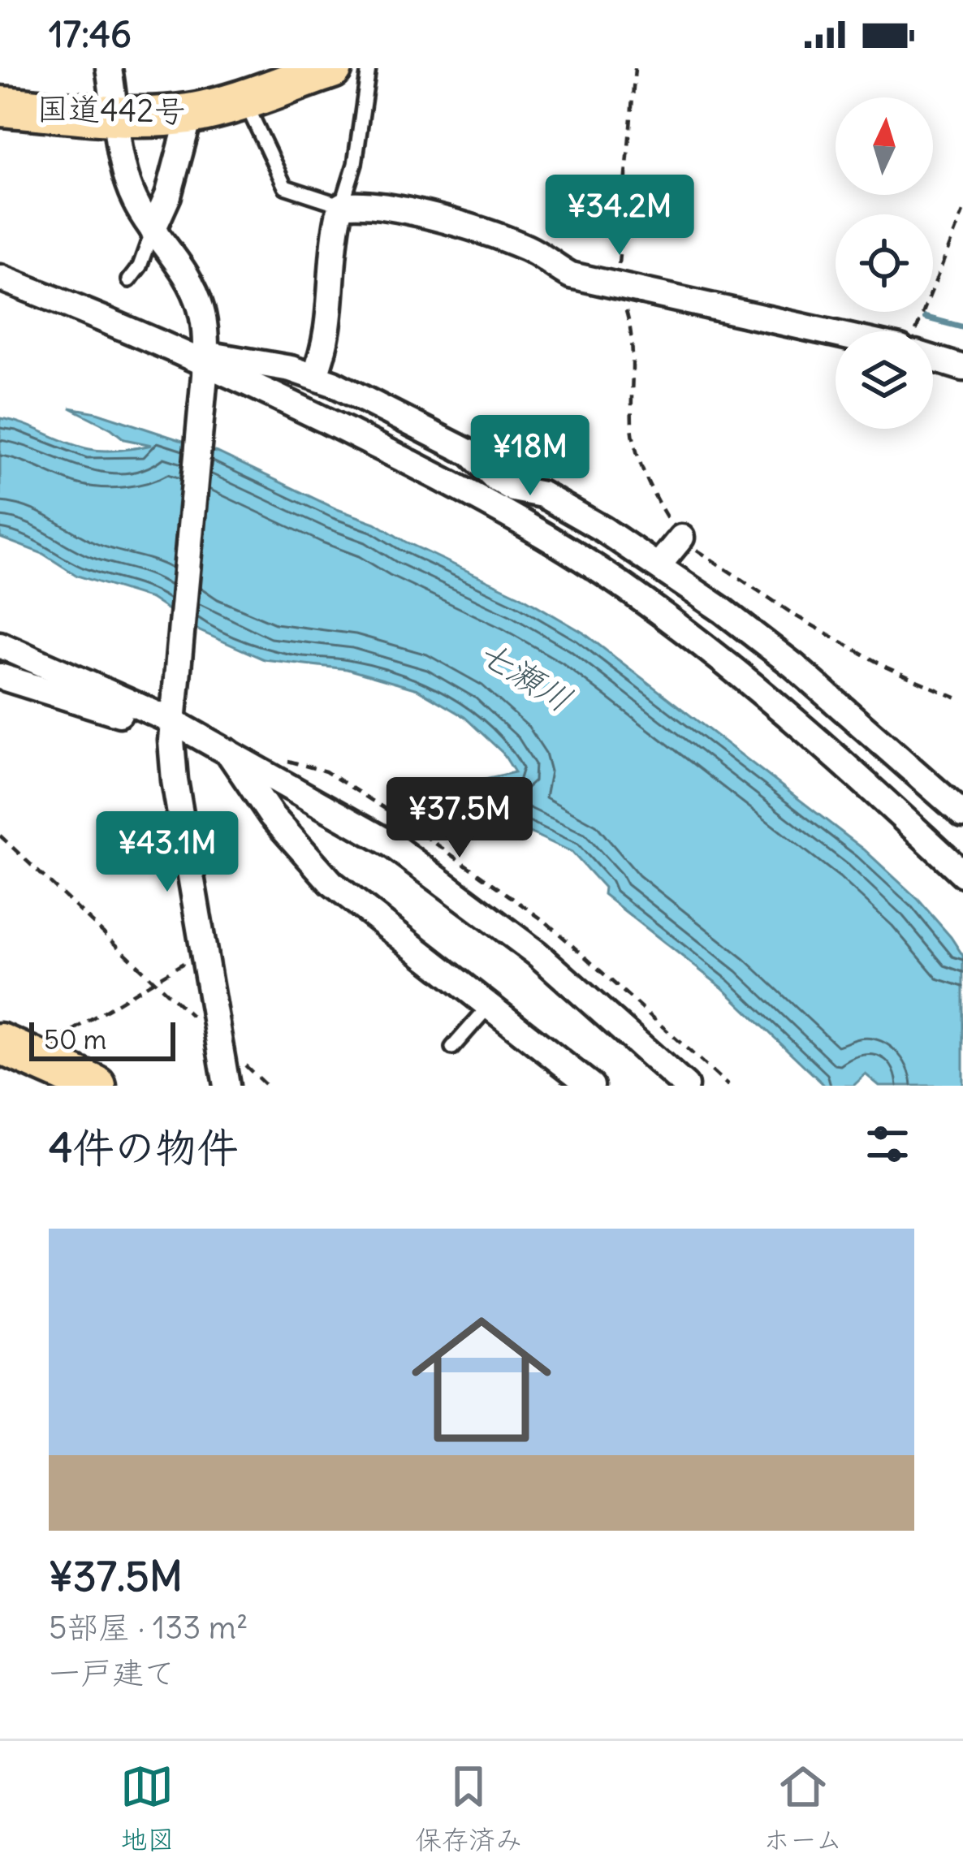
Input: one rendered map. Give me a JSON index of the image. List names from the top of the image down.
{
  "streets": {
    "highway": ["国道442号"]
  },
  "water": ["七瀬川"],
  "scale_bar": "50 m",
  "north": "top",
  "page": {
    "status": "17:46",
    "price": [
      "¥34.2M",
      "¥18M",
      "¥37.5M",
      "¥43.1M"
    ],
    "scale": "50 m",
    "heading": "4件の物件",
    "list": [
      {
        "name": "¥37.5M",
        "note": "5部屋 · 133 m² · 一戸建て"
      }
    ],
    "tabs": ["地図", "保存済み", "ホーム"]
  }
}
